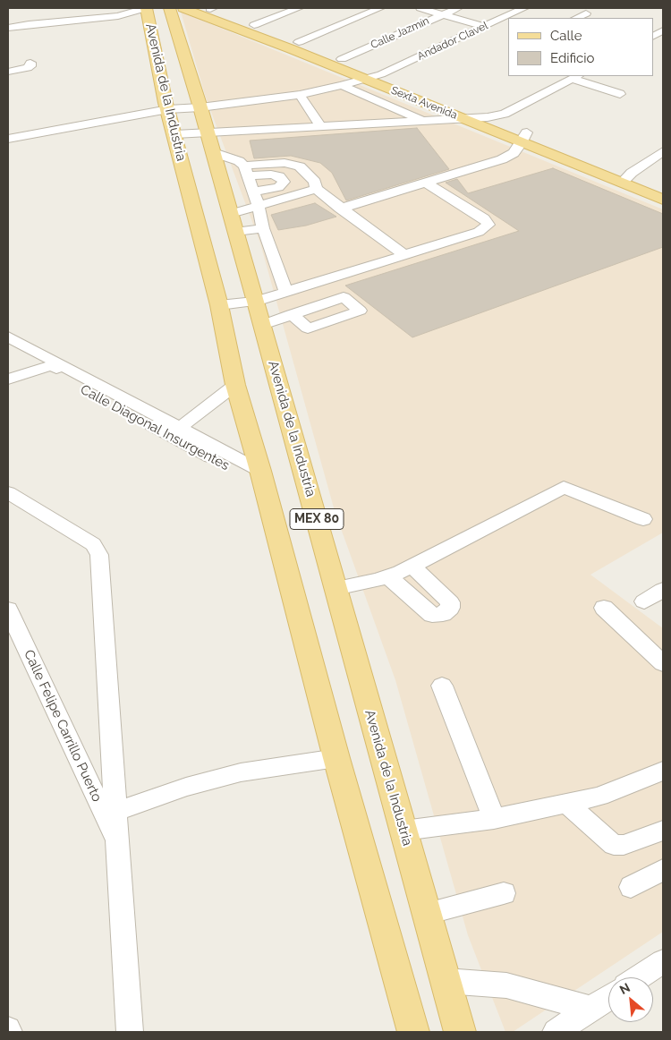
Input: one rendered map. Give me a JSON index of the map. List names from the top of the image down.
{
  "streets": {
    "main road": ["Avenida de la Industria", "Sexta Avenida", "MEX 80"],
    "street": [
      "Calle Jazmín",
      "Andador Clavel",
      "Calle Diagonal Insurgentes",
      "Calle Felipe Carrillo Puerto"
    ]
  },
  "crossings": [
    ["Calle Jazmín", "Sexta Avenida"],
    ["Andador Clavel", "Avenida de la Industria"],
    ["Andador Clavel", "Sexta Avenida"],
    ["Avenida de la Industria", "Sexta Avenida"],
    ["Avenida de la Industria", "Calle Diagonal Insurgentes"]
  ],
  "legend": ["Calle", "Edificio"],
  "north": "top left"
}
